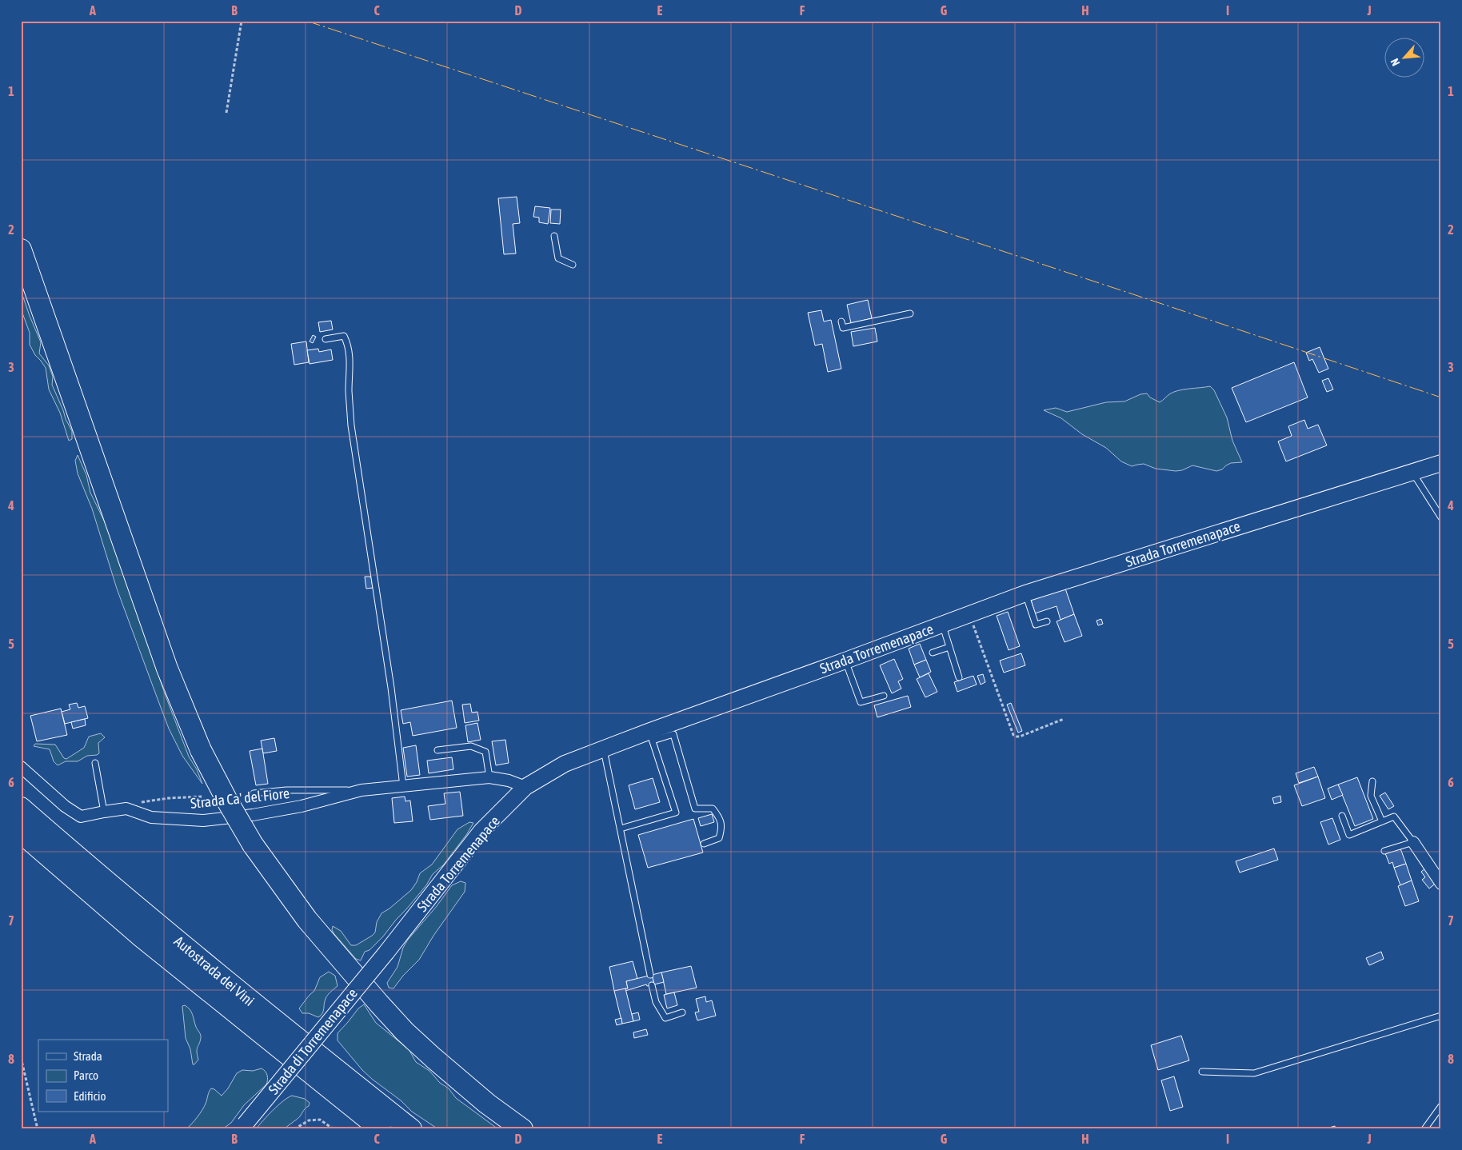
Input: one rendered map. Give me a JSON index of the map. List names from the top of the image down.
{
  "streets": {
    "highway": ["Autostrada dei Vini"],
    "street": ["Strada Torremenapace", "Strada Ca' del Fiore", "Strada di Torremenapace"]
  },
  "crossings": [
    ["Strada Torremenapace", "Strada Ca' del Fiore"],
    ["Strada Torremenapace", "Strada di Torremenapace"]
  ],
  "legend": ["Strada", "Parco", "Edificio"],
  "north": "bottom left",
  "grid": {
    "columns": [
      "A",
      "B",
      "C",
      "D",
      "E",
      "F",
      "G",
      "H",
      "I",
      "J"
    ],
    "rows": [
      "1",
      "2",
      "3",
      "4",
      "5",
      "6",
      "7",
      "8"
    ]
  }
}
